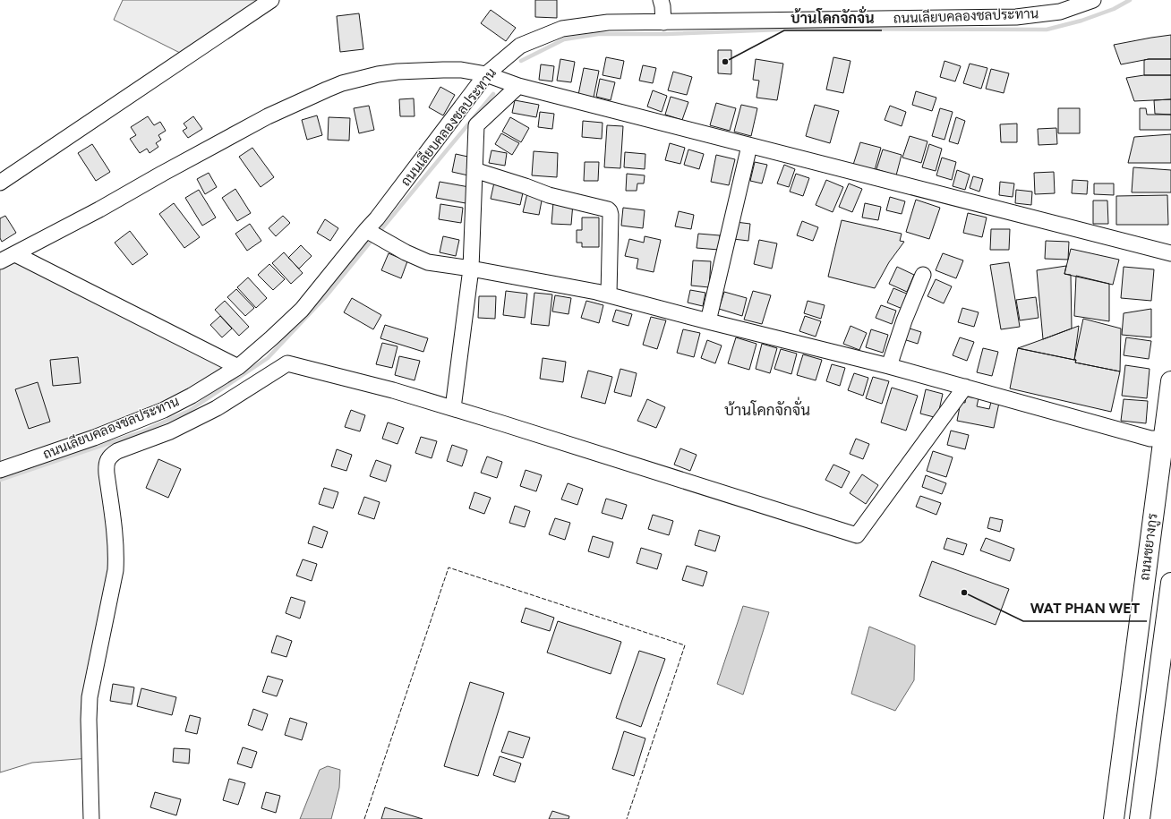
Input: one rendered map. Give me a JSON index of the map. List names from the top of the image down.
{
  "streets": {
    "highway": ["ถนนชยางกูร"],
    "street": ["ถนนเลียบคลองชลประทาน"]
  },
  "districts": ["บ้านโคกจักจั่น"],
  "places": ["บ้านโคกจักจั่น", "WAT PHAN WET"]
}
